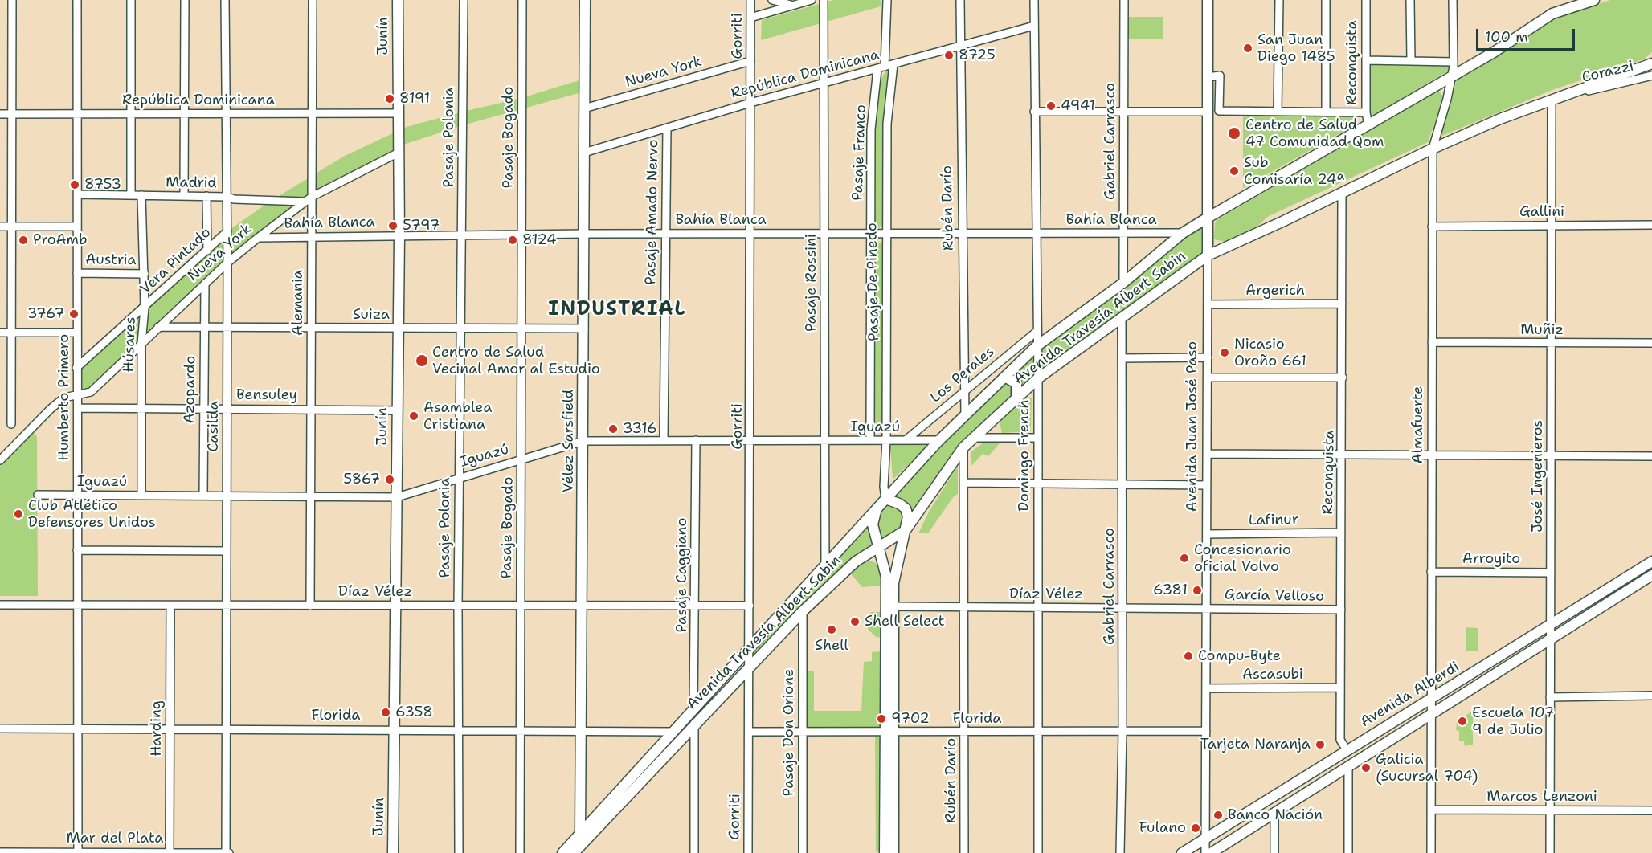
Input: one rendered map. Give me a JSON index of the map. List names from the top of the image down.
{
  "streets": {
    "main road": [
      "Junín",
      "Avenida Travesía Albert Sabin",
      "Avenida Juan José Paso",
      "Vélez Sarsfield",
      "Avenida Alberdi"
    ],
    "street": [
      "Gorriti",
      "Reconquista",
      "Nueva York",
      "Corazzi",
      "República Dominicana",
      "Pasaje Polonia",
      "Pasaje Bogado",
      "Gabriel Carrasco",
      "Pasaje Franco",
      "Madrid",
      "Rubén Darío",
      "Pasaje Amado Nervo",
      "Gallini",
      "Bahía Blanca",
      "Austria",
      "Vera Pintado",
      "Pasaje De Pinedo",
      "Pasaje Rossini",
      "Argerich",
      "Alemania",
      "Suiza",
      "Muñiz",
      "Húsares",
      "Los Perales",
      "Azopardo",
      "Bensuley",
      "Humberto Primero",
      "Almafuerte",
      "Casilda",
      "Iguazú",
      "Domingo French",
      "José Ingenieros",
      "Lafinur",
      "Arroyito",
      "Pasaje Caggiano",
      "Díaz Vélez",
      "García Velloso",
      "Ascasubi",
      "Florida",
      "Harding",
      "Pasaje Don Orione",
      "Marcos Lenzoni",
      "Mar del Plata"
    ]
  },
  "crossings": [
    ["Junín", "Nueva York"],
    ["Junín", "República Dominicana"],
    ["Junín", "Bahía Blanca"],
    ["Junín", "Suiza"],
    ["Junín", "Bensuley"],
    ["Junín", "Iguazú"],
    ["Junín", "Díaz Vélez"],
    ["Junín", "Florida"],
    ["Gorriti", "Nueva York"],
    ["Gorriti", "República Dominicana"],
    ["Gorriti", "Bahía Blanca"],
    ["Gorriti", "Avenida Travesía Albert Sabin"],
    ["Gorriti", "Iguazú"],
    ["Gorriti", "Díaz Vélez"],
    ["Gorriti", "Florida"],
    ["Reconquista", "Argerich"],
    ["Reconquista", "Avenida Travesía Albert Sabin"],
    ["Reconquista", "Lafinur"],
    ["Reconquista", "García Velloso"],
    ["Reconquista", "Ascasubi"],
    ["Reconquista", "Avenida Alberdi"],
    ["Nueva York", "Madrid"],
    ["Nueva York", "Bahía Blanca"],
    ["Nueva York", "Alemania"],
    ["Nueva York", "Suiza"],
    ["Nueva York", "Húsares"],
    ["Nueva York", "Azopardo"],
    ["Nueva York", "Humberto Primero"],
    ["Nueva York", "Casilda"],
    ["Nueva York", "Vélez Sarsfield"],
    ["Corazzi", "Avenida Travesía Albert Sabin"],
    ["República Dominicana", "Pasaje Franco"],
    ["República Dominicana", "Rubén Darío"],
    ["República Dominicana", "Pasaje Amado Nervo"],
    ["República Dominicana", "Pasaje De Pinedo"],
    ["República Dominicana", "Pasaje Rossini"],
    ["República Dominicana", "Alemania"],
    ["República Dominicana", "Humberto Primero"],
    ["República Dominicana", "Casilda"],
    ["República Dominicana", "Vélez Sarsfield"],
    ["República Dominicana", "Domingo French"],
    ["Pasaje Polonia", "Bahía Blanca"],
    ["Pasaje Polonia", "Suiza"],
    ["Pasaje Polonia", "Iguazú"],
    ["Pasaje Polonia", "Díaz Vélez"],
    ["Pasaje Polonia", "Florida"],
    ["Pasaje Bogado", "Bahía Blanca"],
    ["Pasaje Bogado", "Suiza"],
    ["Pasaje Bogado", "Iguazú"],
    ["Pasaje Bogado", "Díaz Vélez"],
    ["Pasaje Bogado", "Florida"],
    ["Gabriel Carrasco", "Bahía Blanca"],
    ["Gabriel Carrasco", "Avenida Travesía Albert Sabin"],
    ["Gabriel Carrasco", "Díaz Vélez"],
    ["Gabriel Carrasco", "Florida"],
    ["Pasaje Franco", "Bahía Blanca"],
    ["Pasaje Franco", "Iguazú"],
    ["Madrid", "Húsares"],
    ["Madrid", "Humberto Primero"],
    ["Madrid", "Casilda"],
    ["Rubén Darío", "Bahía Blanca"],
    ["Rubén Darío", "Avenida Travesía Albert Sabin"],
    ["Rubén Darío", "Los Perales"],
    ["Rubén Darío", "Díaz Vélez"],
    ["Rubén Darío", "Florida"],
    ["Pasaje Amado Nervo", "Bahía Blanca"],
    ["Pasaje Amado Nervo", "Iguazú"],
    ["Gallini", "Almafuerte"],
    ["Gallini", "José Ingenieros"],
    ["Bahía Blanca", "Pasaje De Pinedo"],
    ["Bahía Blanca", "Pasaje Rossini"],
    ["Bahía Blanca", "Alemania"],
    ["Bahía Blanca", "Avenida Travesía Albert Sabin"],
    ["Bahía Blanca", "Vélez Sarsfield"],
    ["Bahía Blanca", "Domingo French"],
    ["Austria", "Húsares"],
    ["Austria", "Humberto Primero"],
    ["Vera Pintado", "Húsares"],
    ["Vera Pintado", "Humberto Primero"],
    ["Vera Pintado", "Casilda"],
    ["Pasaje De Pinedo", "Avenida Travesía Albert Sabin"],
    ["Pasaje De Pinedo", "Iguazú"],
    ["Pasaje Rossini", "Avenida Travesía Albert Sabin"],
    ["Pasaje Rossini", "Iguazú"],
    ["Argerich", "Avenida Juan José Paso"],
    ["Alemania", "Suiza"],
    ["Alemania", "Bensuley"],
    ["Alemania", "Iguazú"],
    ["Alemania", "Díaz Vélez"],
    ["Suiza", "Azopardo"],
    ["Suiza", "Casilda"],
    ["Suiza", "Vélez Sarsfield"],
    ["Avenida Travesía Albert Sabin", "Almafuerte"],
    ["Avenida Travesía Albert Sabin", "Avenida Juan José Paso"],
    ["Avenida Travesía Albert Sabin", "Iguazú"],
    ["Avenida Travesía Albert Sabin", "Vélez Sarsfield"],
    ["Avenida Travesía Albert Sabin", "Domingo French"],
    ["Avenida Travesía Albert Sabin", "José Ingenieros"],
    ["Avenida Travesía Albert Sabin", "Pasaje Caggiano"],
    ["Avenida Travesía Albert Sabin", "Florida"],
    ["Avenida Travesía Albert Sabin", "Pasaje Don Orione"],
    ["Muñiz", "Almafuerte"],
    ["Muñiz", "José Ingenieros"],
    ["Húsares", "Bensuley"],
    ["Húsares", "Iguazú"],
    ["Los Perales", "Iguazú"],
    ["Los Perales", "Domingo French"],
    ["Azopardo", "Bensuley"],
    ["Azopardo", "Iguazú"],
    ["Bensuley", "Humberto Primero"],
    ["Bensuley", "Casilda"],
    ["Humberto Primero", "Iguazú"],
    ["Humberto Primero", "Díaz Vélez"],
    ["Humberto Primero", "Florida"],
    ["Humberto Primero", "Mar del Plata"],
    ["Almafuerte", "Arroyito"],
    ["Almafuerte", "Avenida Alberdi"],
    ["Almafuerte", "Marcos Lenzoni"],
    ["Casilda", "Iguazú"],
    ["Casilda", "Díaz Vélez"],
    ["Casilda", "Florida"],
    ["Casilda", "Mar del Plata"],
    ["Avenida Juan José Paso", "Lafinur"],
    ["Avenida Juan José Paso", "Díaz Vélez"],
    ["Avenida Juan José Paso", "García Velloso"],
    ["Avenida Juan José Paso", "Ascasubi"],
    ["Avenida Juan José Paso", "Avenida Alberdi"],
    ["Avenida Juan José Paso", "Florida"],
    ["Iguazú", "Vélez Sarsfield"],
    ["Iguazú", "Pasaje Caggiano"],
    ["Vélez Sarsfield", "Díaz Vélez"],
    ["Vélez Sarsfield", "Florida"],
    ["Domingo French", "Díaz Vélez"],
    ["Domingo French", "Florida"],
    ["José Ingenieros", "Arroyito"],
    ["José Ingenieros", "Avenida Alberdi"],
    ["José Ingenieros", "Marcos Lenzoni"],
    ["Pasaje Caggiano", "Díaz Vélez"],
    ["Díaz Vélez", "García Velloso"],
    ["Díaz Vélez", "Harding"],
    ["Florida", "Harding"],
    ["Florida", "Pasaje Don Orione"],
    ["Harding", "Mar del Plata"]
  ],
  "districts": ["INDUSTRIAL"],
  "places": [
    "San Juan Diego 1485",
    "8725",
    "8191",
    "4941",
    "Centro de Salud 47 Comunidad Qom",
    "Sub Comisaría 24ª",
    "8753",
    "5797",
    "ProAmb",
    "8124",
    "3767",
    "Nicasio Oroño 661",
    "Centro de Salud Vecinal Amor al Estudio",
    "Asamblea Cristiana",
    "3316",
    "5867",
    "Club Atlético Defensores Unidos",
    "Concesionario oficial Volvo",
    "6381",
    "Shell Select",
    "Shell",
    "Compu-Byte",
    "6358",
    "9702",
    "Escuela 107 9 de Julio",
    "Tarjeta Naranja",
    "Galicia (Sucursal 704)",
    "Banco Nación",
    "Fulano"
  ],
  "scale_bar": "100 m"
}
